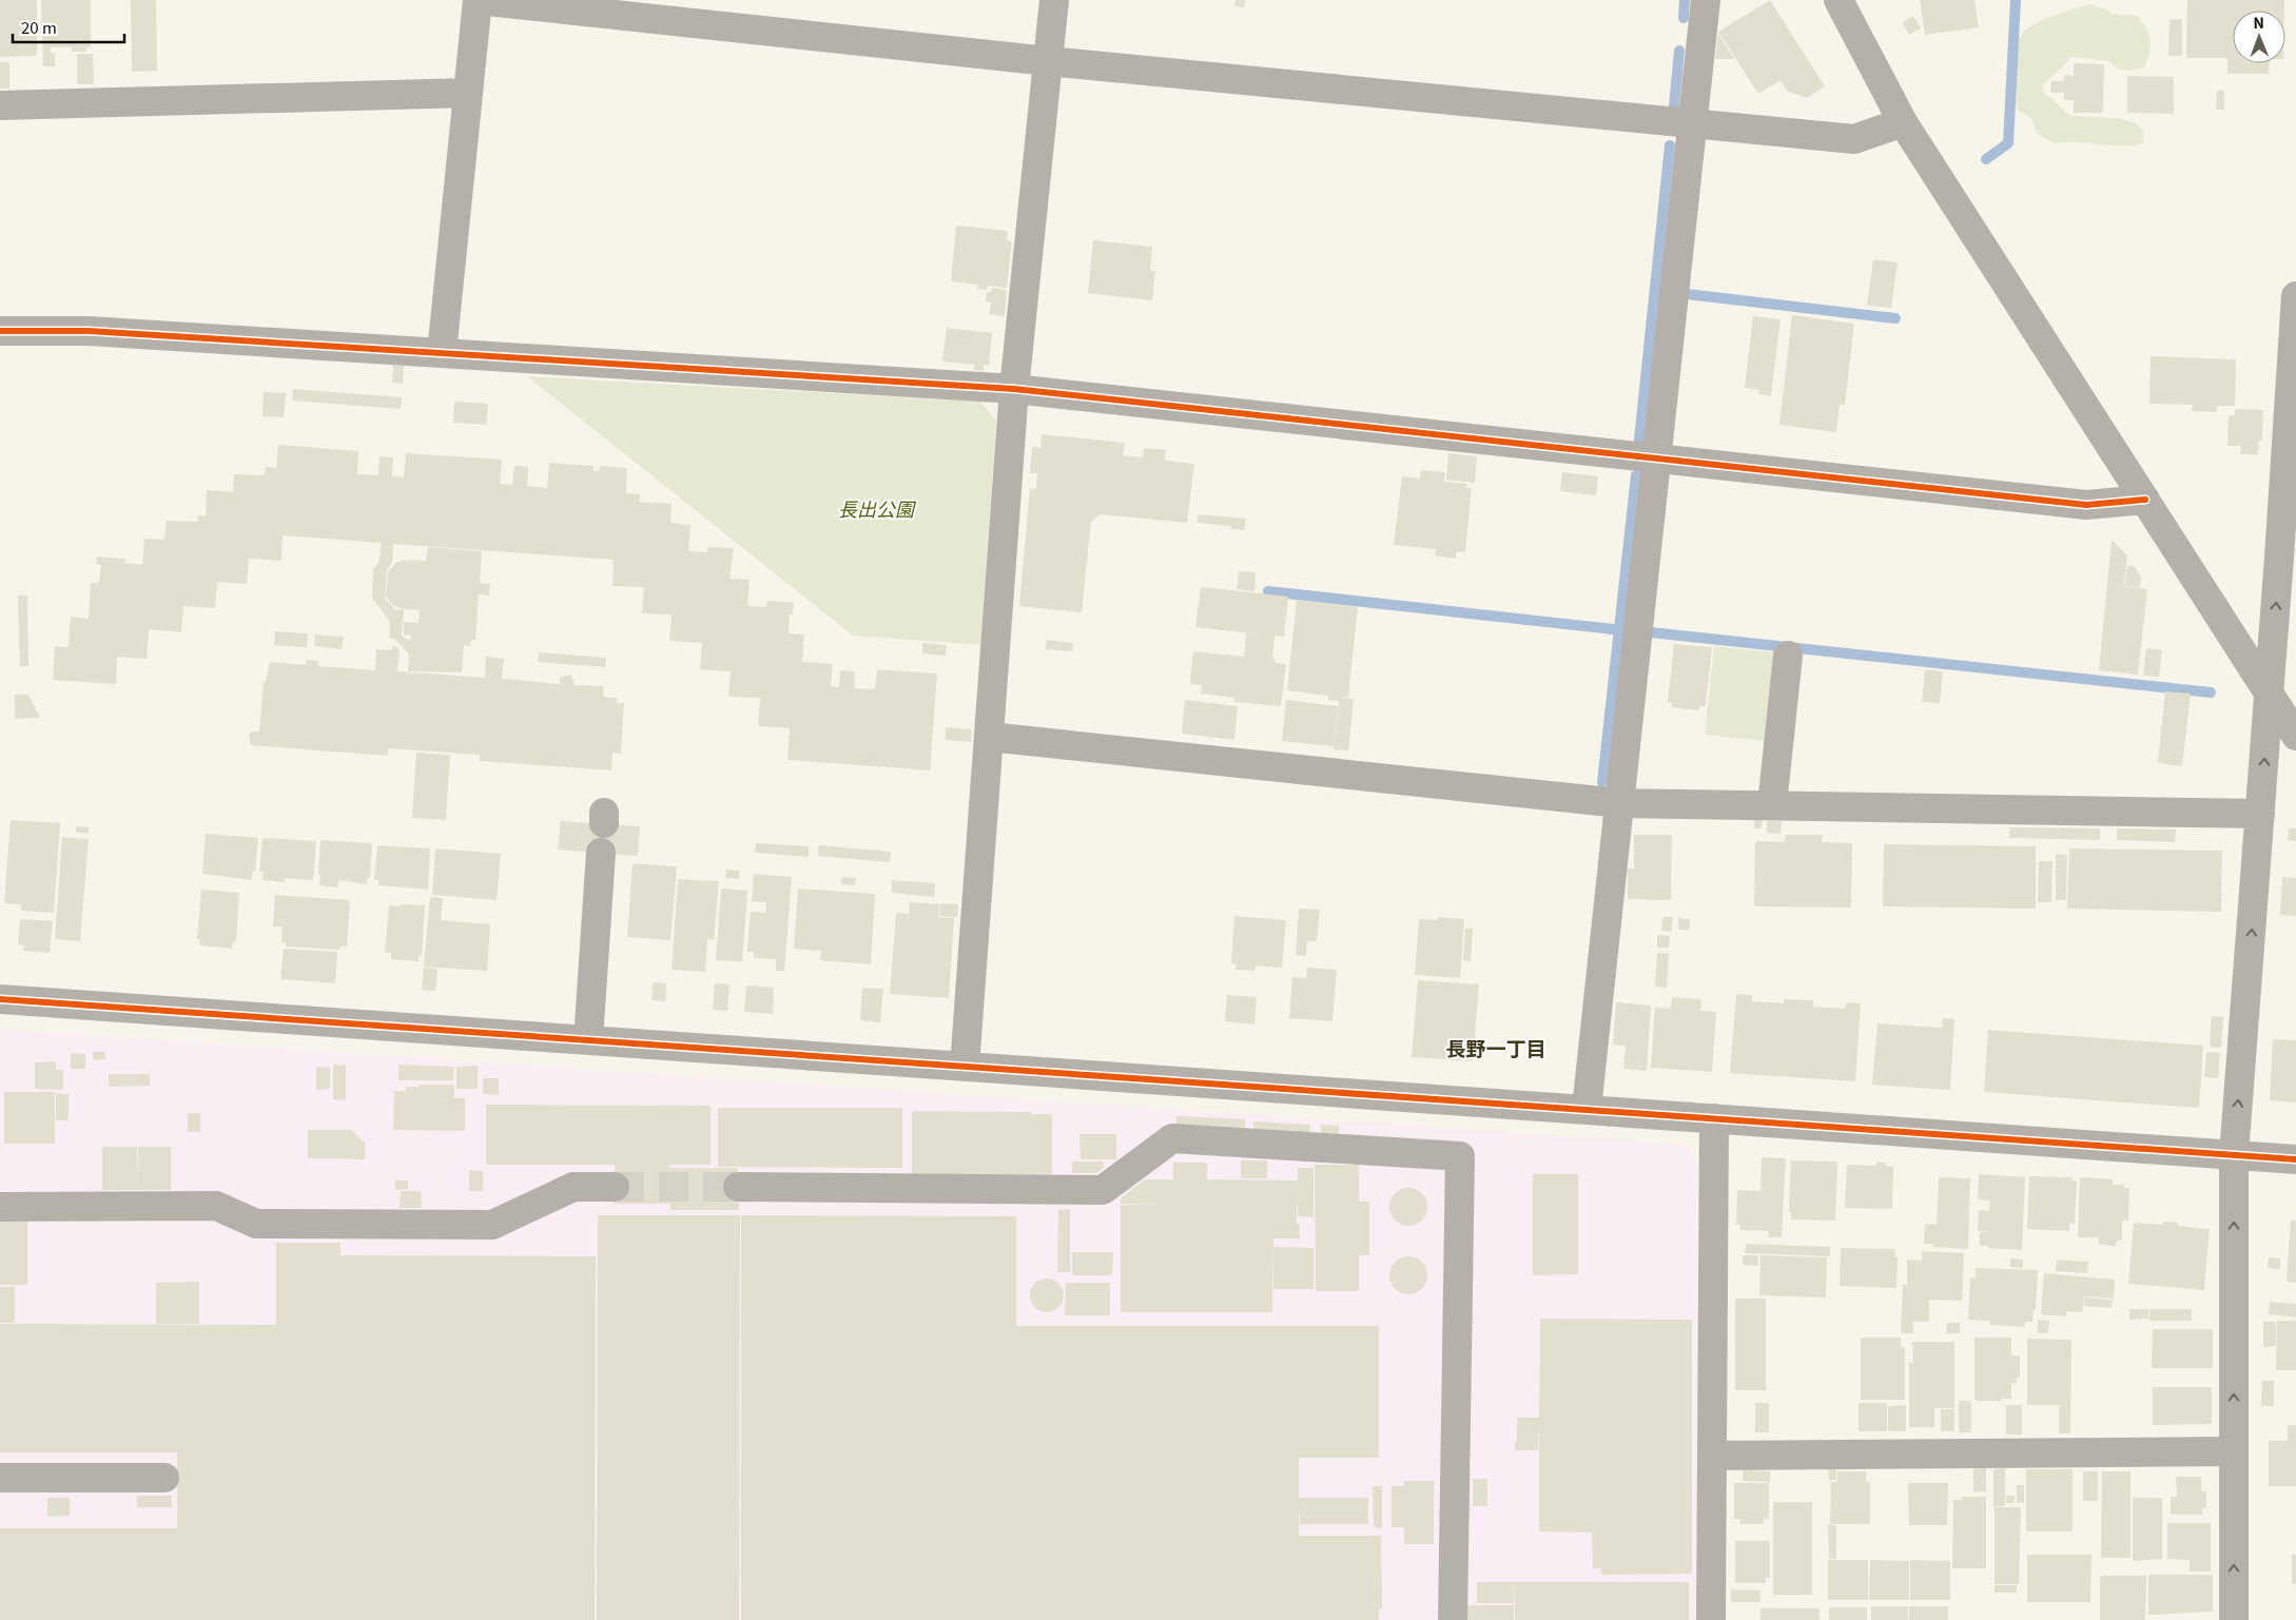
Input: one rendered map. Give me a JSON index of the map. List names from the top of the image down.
{
  "districts": ["長野一丁目"],
  "parks": ["長出公園"],
  "scale_bar": "20 m",
  "north": "top"
}
